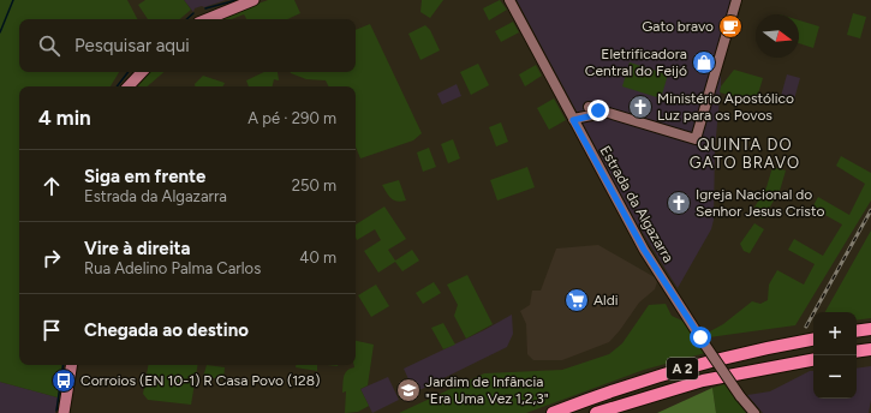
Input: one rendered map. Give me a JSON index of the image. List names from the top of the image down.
{
  "streets": {
    "highway": ["A 2"],
    "main road": ["Estrada da Algazarra"]
  },
  "districts": ["QUINTA DO GATO BRAVO"],
  "places": {
    "cafe": ["Gato bravo"],
    "shop": ["Eletrificadora Central do Feijó"],
    "church": ["Ministério Apostólico Luz para os Povos", "Igreja Nacional do Senhor Jesus Cristo"],
    "supermarket": ["Aldi"],
    "bus stop": ["Corroios (EN 10-1) R Casa Povo (128)"],
    "school or university": ["Jardim de Infância \"Era Uma Vez 1,2,3\""]
  },
  "north": "right",
  "page": {
    "search": "Pesquisar aqui",
    "heading": ["4 min", "A pé · 290 m"],
    "list": [
      ["Siga em frente", "Estrada da Algazarra", "250 m"],
      ["Vire à direita", "Rua Adelino Palma Carlos", "40 m"],
      "Chegada ao destino"
    ],
    "map_buttons": ["+", "−"]
  }
}
